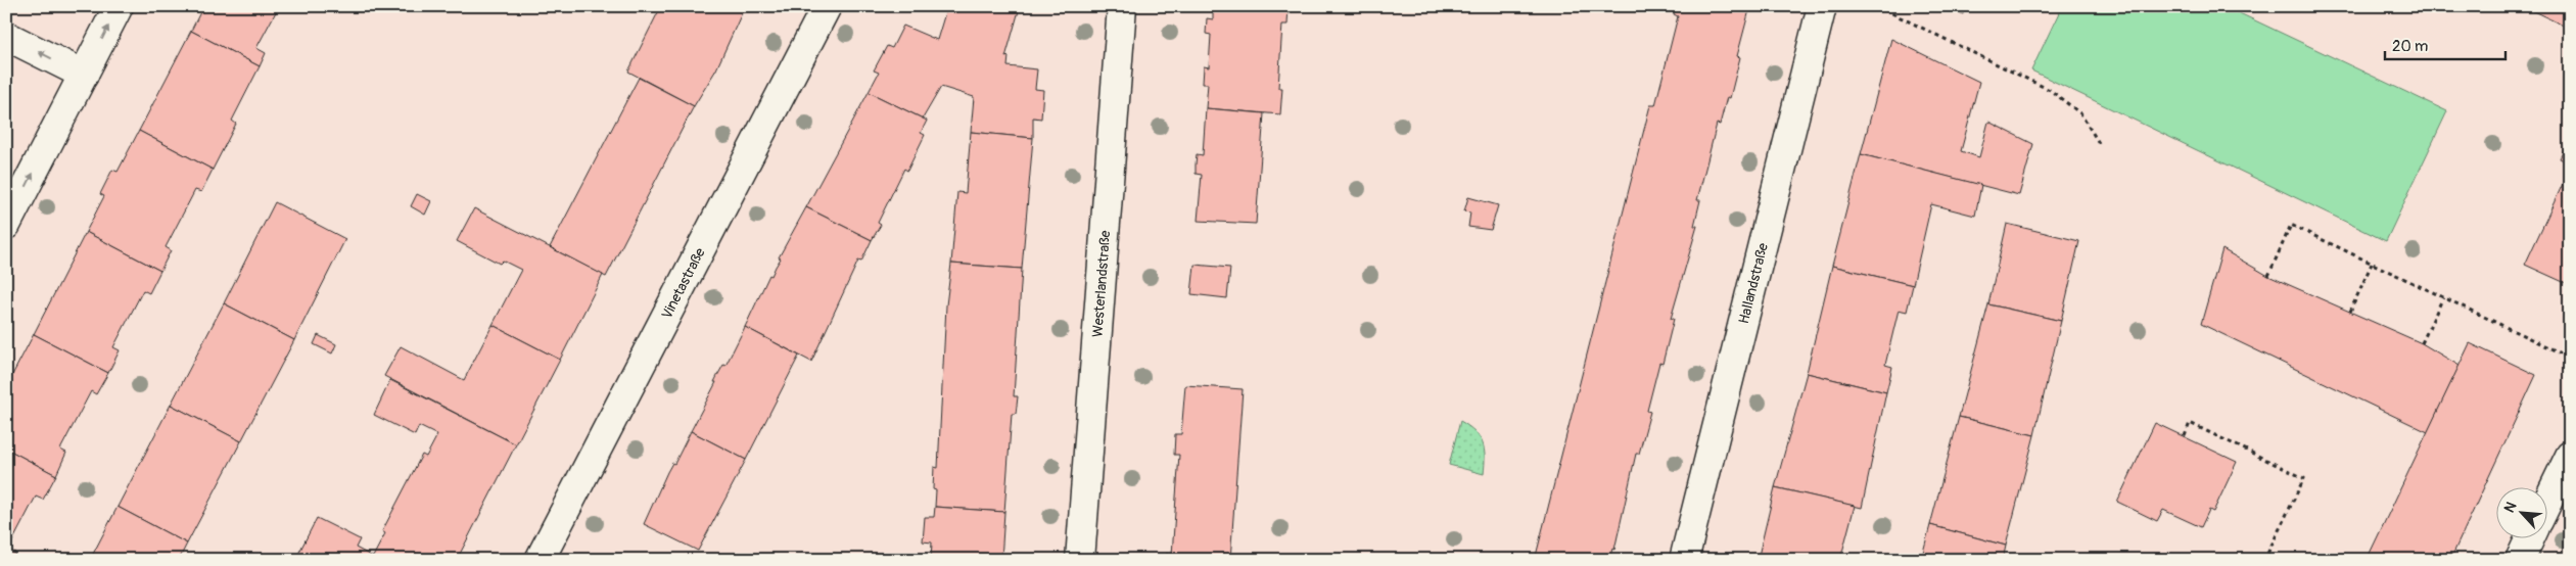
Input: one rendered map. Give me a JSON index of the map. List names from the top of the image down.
{
  "streets": {
    "street": ["Vinetastraße", "Westerlandstraße", "Hallandstraße"]
  },
  "scale_bar": "20 m",
  "north": "top left"
}
